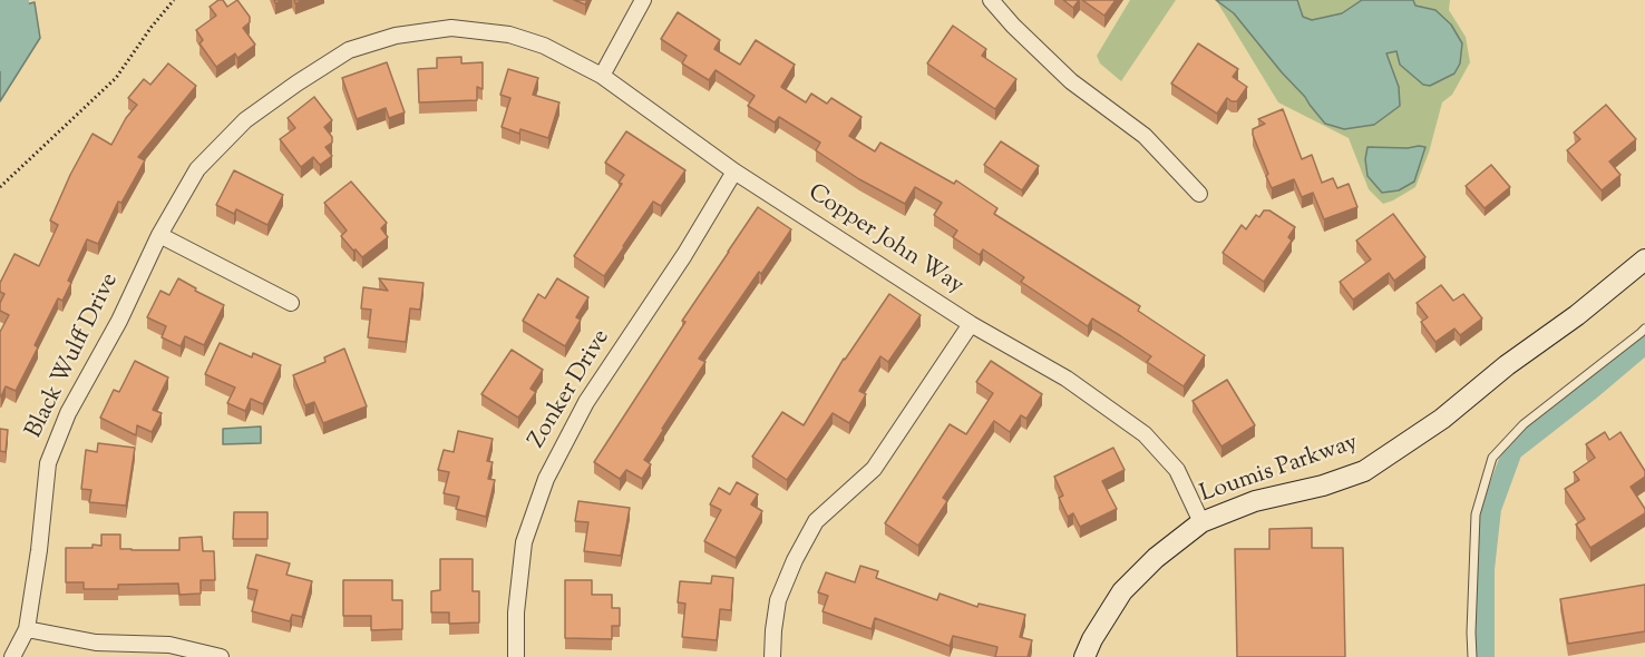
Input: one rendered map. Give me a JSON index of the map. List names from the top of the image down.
{
  "streets": {
    "street": [
      "Copper John Way",
      "Black Wulff Drive",
      "Zonker Drive",
      "Loumis Parkway"
    ]
  },
  "crossings": [
    ["Copper John Way", "Black Wulff Drive"],
    ["Copper John Way", "Zonker Drive"],
    ["Copper John Way", "Loumis Parkway"]
  ]
}
